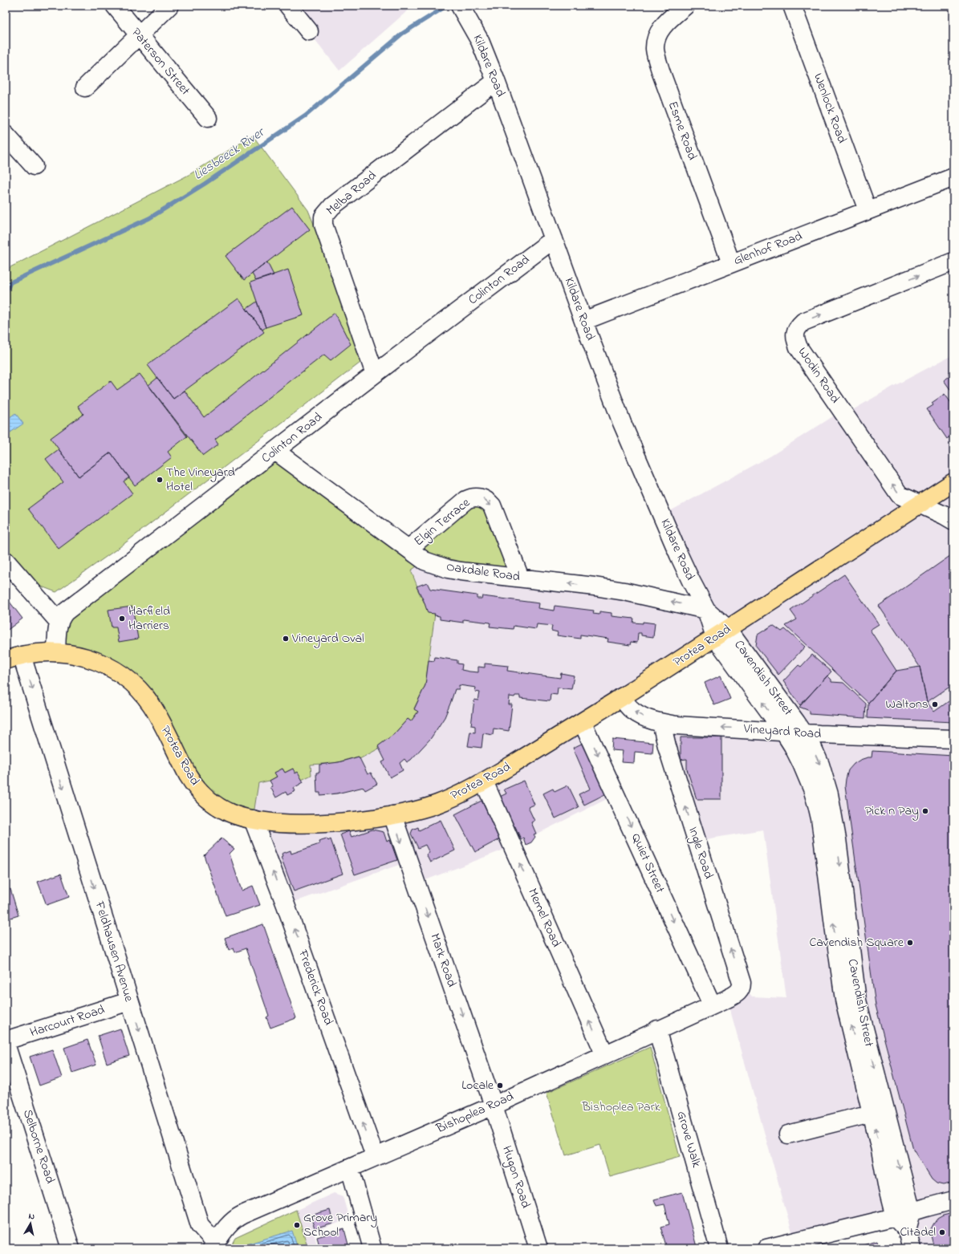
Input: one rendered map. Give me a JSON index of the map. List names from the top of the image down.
{
  "streets": {
    "main road": ["Protea Road"],
    "street": [
      "Paterson Street",
      "Kildare Road",
      "Wenlock Road",
      "Esme Road",
      "Melba Road",
      "Glenhof Road",
      "Colinton Road",
      "Wodin Road",
      "Elgin Terrace",
      "Oakdale Road",
      "Cavendish Street",
      "Vineyard Road",
      "Ingle Road",
      "Quiet Street",
      "Memel Road",
      "Feldhausen Avenue",
      "Mark Road",
      "Frederick Road",
      "Harcourt Road",
      "Bishoplea Road",
      "Grove Walk",
      "Selborne Road",
      "Hugon Road"
    ]
  },
  "crossings": [
    ["Kildare Road", "Melba Road"],
    ["Kildare Road", "Glenhof Road"],
    ["Kildare Road", "Colinton Road"],
    ["Kildare Road", "Oakdale Road"],
    ["Kildare Road", "Cavendish Street"],
    ["Wenlock Road", "Glenhof Road"],
    ["Esme Road", "Glenhof Road"],
    ["Melba Road", "Colinton Road"],
    ["Colinton Road", "Oakdale Road"],
    ["Colinton Road", "Protea Road"],
    ["Wodin Road", "Protea Road"],
    ["Elgin Terrace", "Oakdale Road"],
    ["Oakdale Road", "Cavendish Street"],
    ["Protea Road", "Cavendish Street"],
    ["Protea Road", "Vineyard Road"],
    ["Protea Road", "Quiet Street"],
    ["Protea Road", "Memel Road"],
    ["Protea Road", "Feldhausen Avenue"],
    ["Protea Road", "Mark Road"],
    ["Protea Road", "Frederick Road"],
    ["Cavendish Street", "Vineyard Road"],
    ["Vineyard Road", "Ingle Road"],
    ["Ingle Road", "Bishoplea Road"],
    ["Quiet Street", "Bishoplea Road"],
    ["Memel Road", "Bishoplea Road"],
    ["Feldhausen Avenue", "Harcourt Road"],
    ["Feldhausen Avenue", "Bishoplea Road"],
    ["Mark Road", "Bishoplea Road"],
    ["Mark Road", "Hugon Road"],
    ["Frederick Road", "Bishoplea Road"],
    ["Bishoplea Road", "Grove Walk"],
    ["Bishoplea Road", "Hugon Road"]
  ],
  "one_way": [
    "Oakdale Road",
    "Vineyard Road",
    "Ingle Road",
    "Quiet Street",
    "Memel Road",
    "Feldhausen Avenue",
    "Mark Road",
    "Frederick Road"
  ],
  "water": ["Liesbeeck River"],
  "parks": ["Bishoplea Park"],
  "places": [
    "The Vineyard Hotel",
    "Harfield Harriers",
    "Vineyard Oval",
    "Waltons",
    "Pick n Pay",
    "Cavendish Square",
    "Locale",
    "Grove Primary School",
    "Citadel"
  ],
  "north": "top"
}
